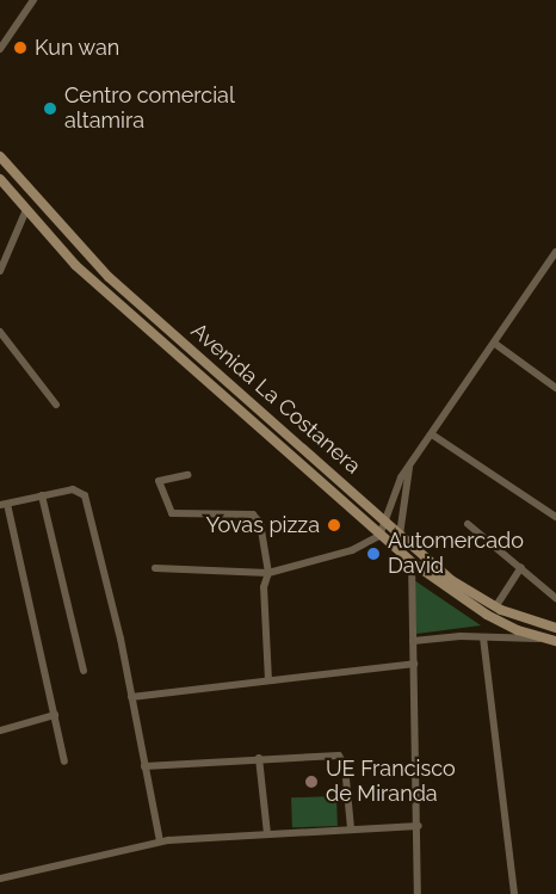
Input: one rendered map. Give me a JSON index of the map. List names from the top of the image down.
{
  "streets": {
    "street": ["Avenida La Costanera"]
  },
  "places": [
    "Kun wan",
    "Centro comercial altamira",
    "Yovas pizza",
    "Automercado David",
    "UE Francisco de Miranda"
  ]
}
